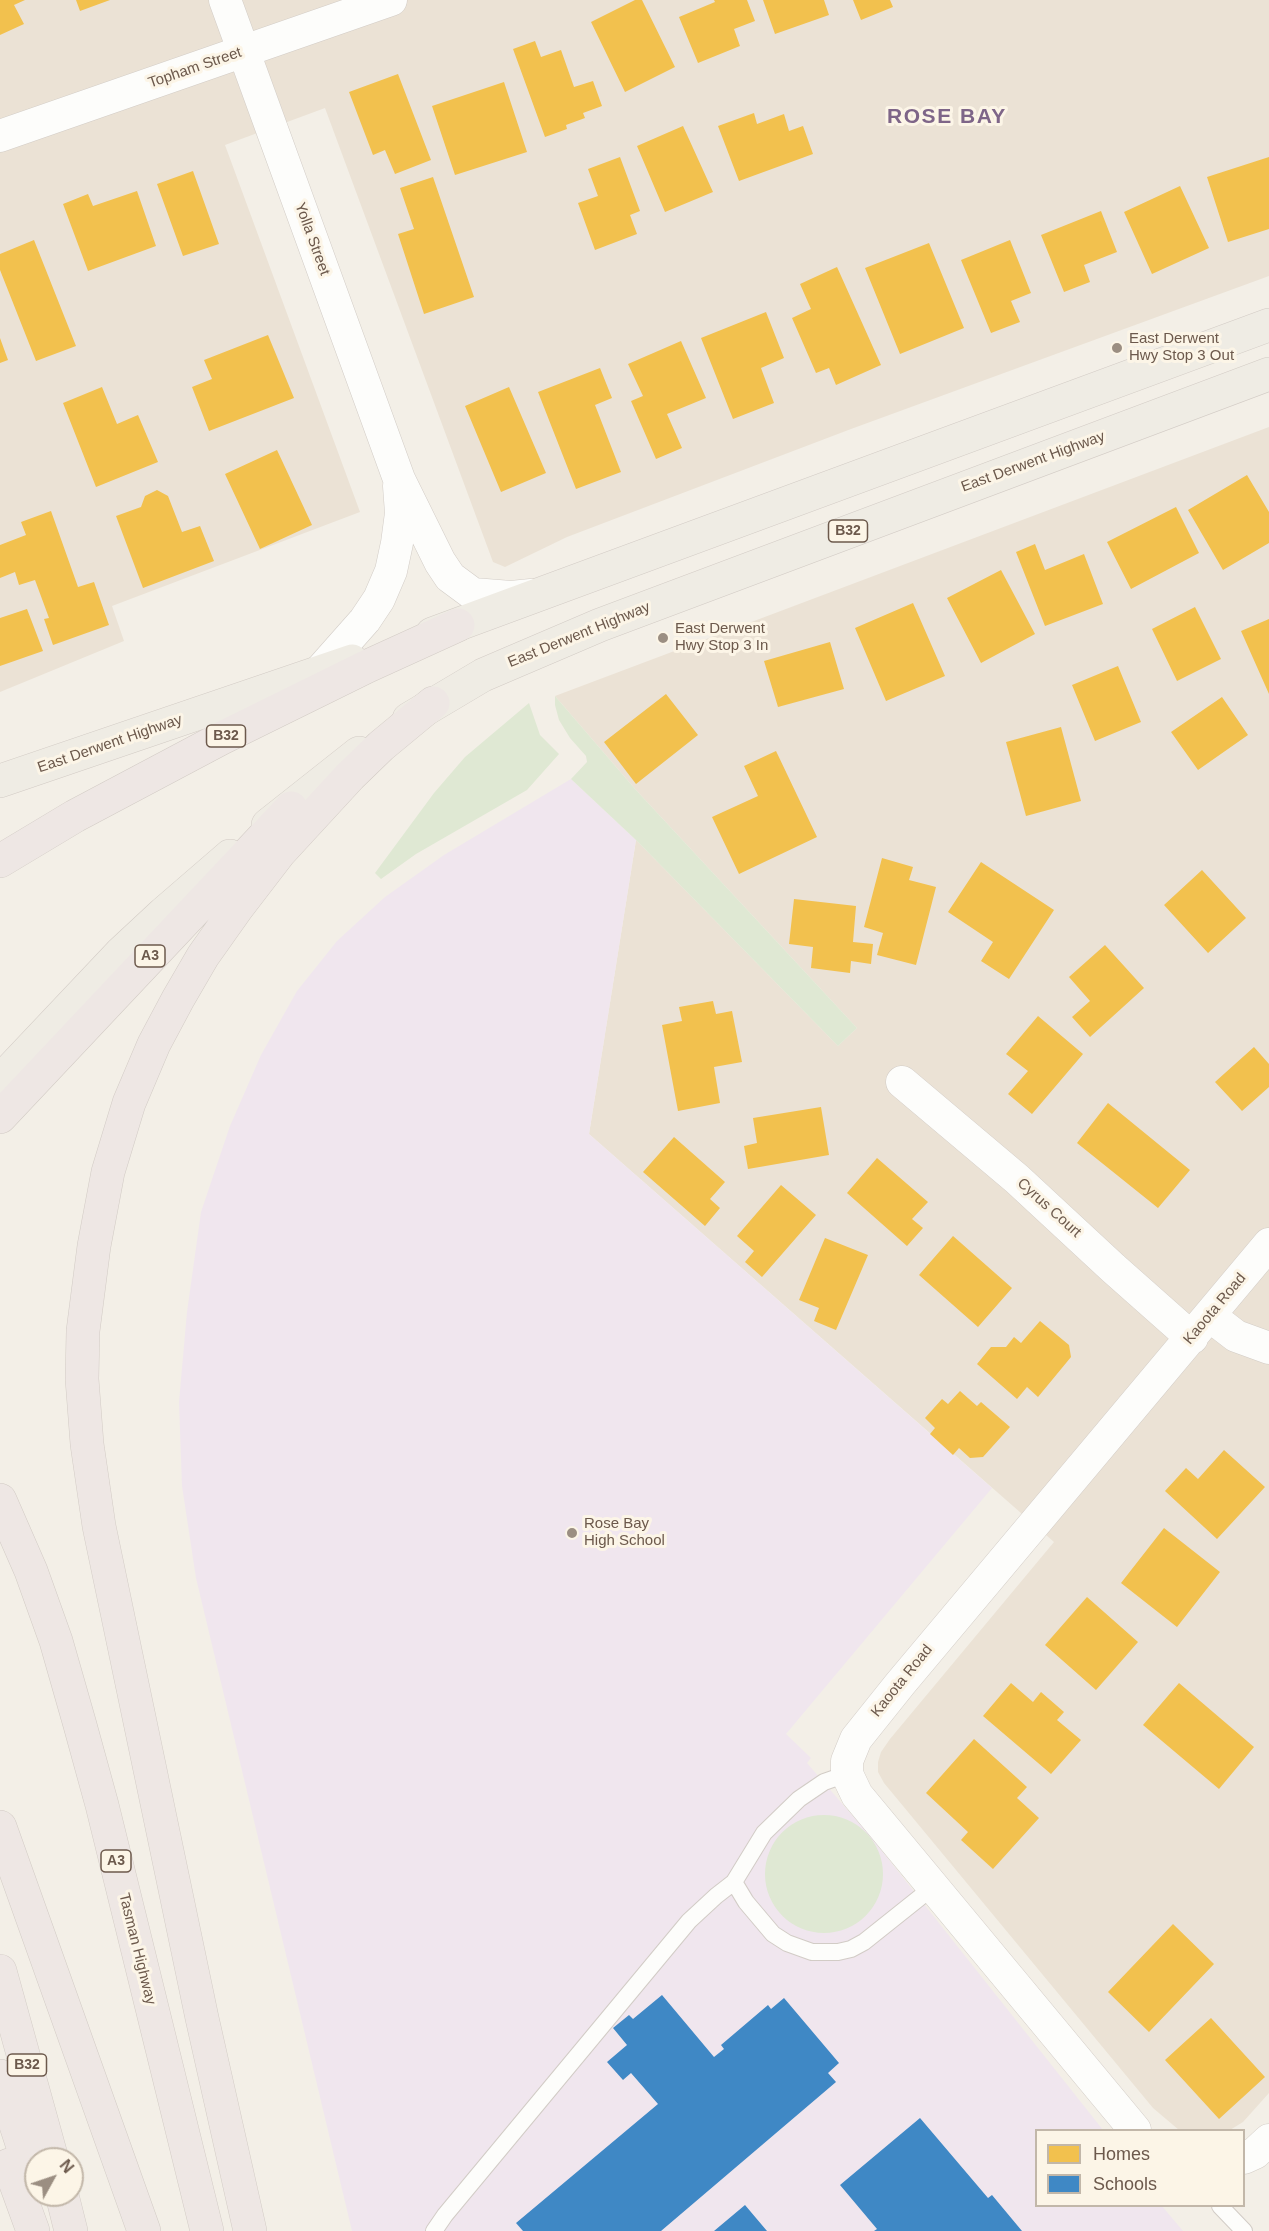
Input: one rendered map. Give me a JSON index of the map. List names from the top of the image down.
{
  "streets": {
    "highway": ["B32", "A3", "Tasman Highway"],
    "main road": ["East Derwent Highway"],
    "street": [
      "Topham Street",
      "Yolla Street",
      "Cyrus Court",
      "Kaoota Road"
    ]
  },
  "crossings": [
    ["Topham Street", "Yolla Street"],
    ["Yolla Street", "East Derwent Highway"],
    ["East Derwent Highway", "B32"],
    ["East Derwent Highway", "A3"],
    ["Cyrus Court", "Kaoota Road"]
  ],
  "districts": ["ROSE BAY"],
  "places": ["East Derwent Hwy Stop 3 Out", "East Derwent Hwy Stop 3 In", "Rose Bay High School"],
  "legend": ["Homes", "Schools"],
  "north": "top right"
}
